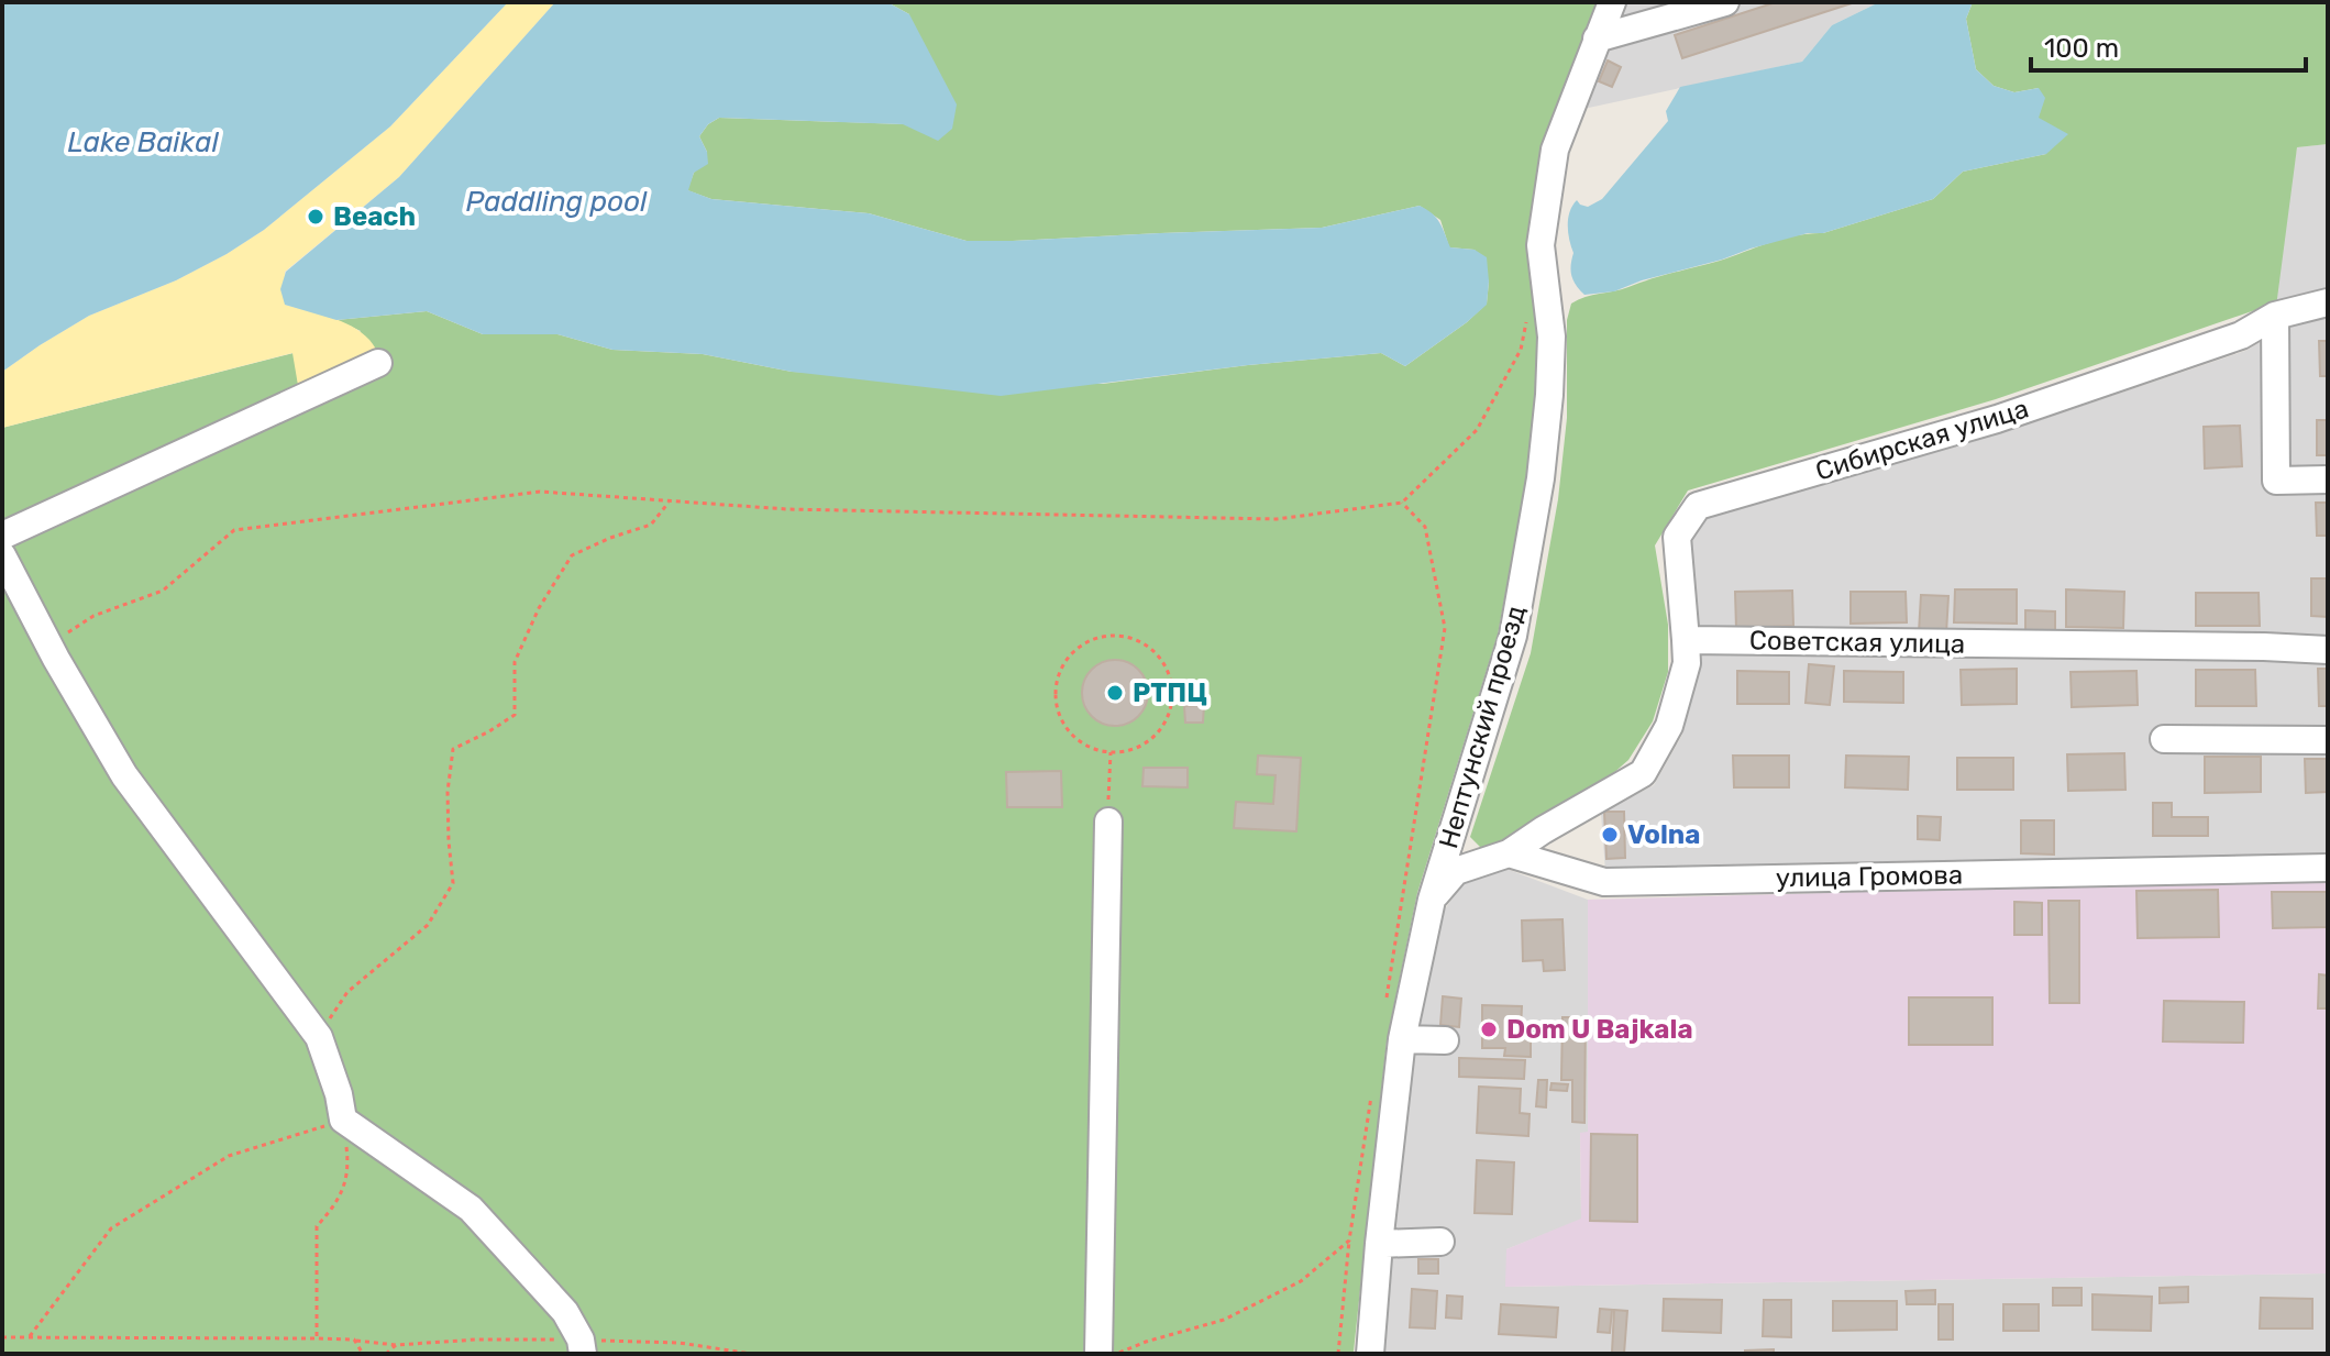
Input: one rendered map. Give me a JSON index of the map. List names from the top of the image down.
{
  "streets": {
    "street": [
      "Сибирская улица",
      "Советская улица",
      "Нептунский проезд",
      "улица Громова"
    ]
  },
  "crossings": [
    ["Сибирская улица", "Советская улица"]
  ],
  "water": ["Lake Baikal", "Paddling pool"],
  "places": [
    "Beach",
    "РТПЦ",
    "Volna",
    "Dom U Bajkala"
  ],
  "scale_bar": "100 m"
}
